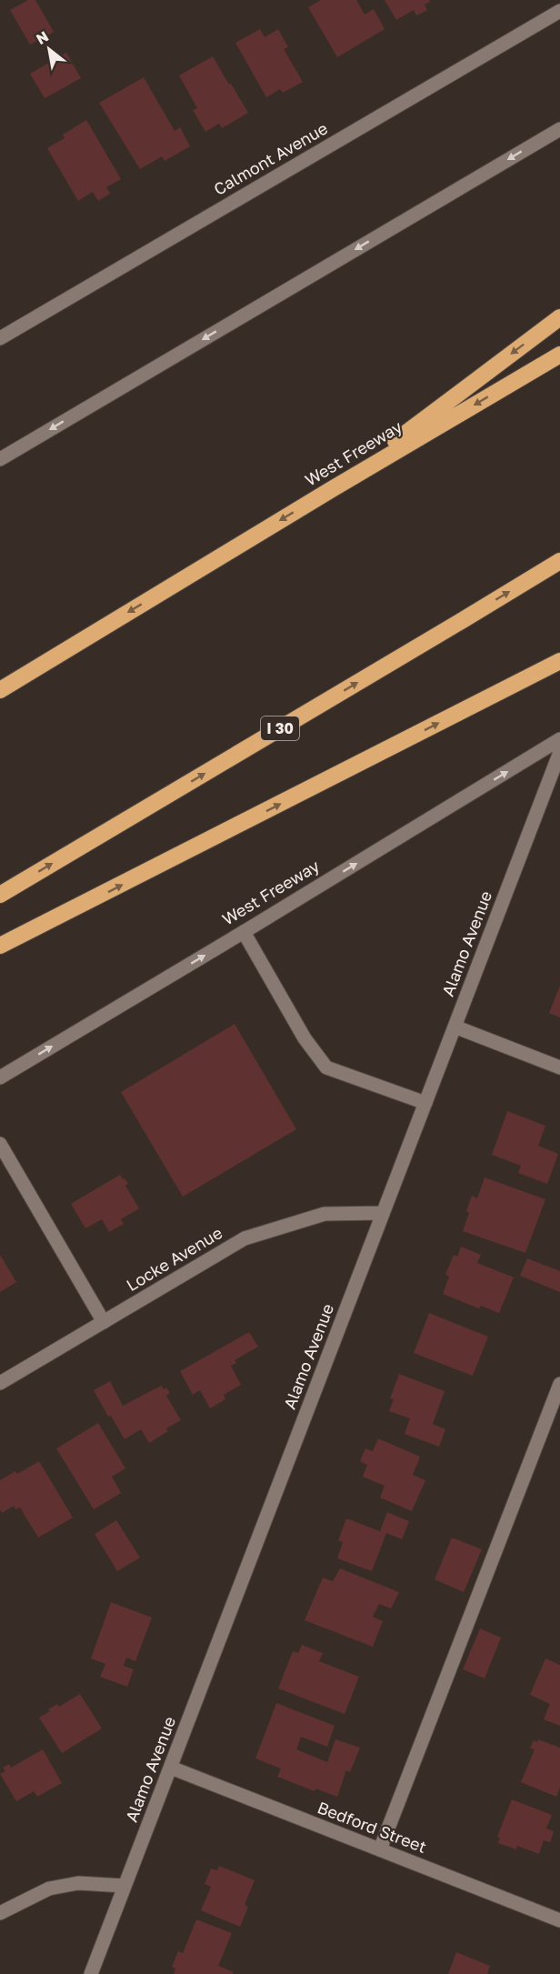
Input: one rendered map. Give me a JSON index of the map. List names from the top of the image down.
{
  "streets": {
    "highway": ["West Freeway", "I 30"],
    "street": [
      "Calmont Avenue",
      "Alamo Avenue",
      "Locke Avenue",
      "Bedford Street"
    ]
  },
  "crossings": [
    ["Alamo Avenue", "Locke Avenue"],
    ["Alamo Avenue", "Bedford Street"]
  ],
  "north": "top left"
}
